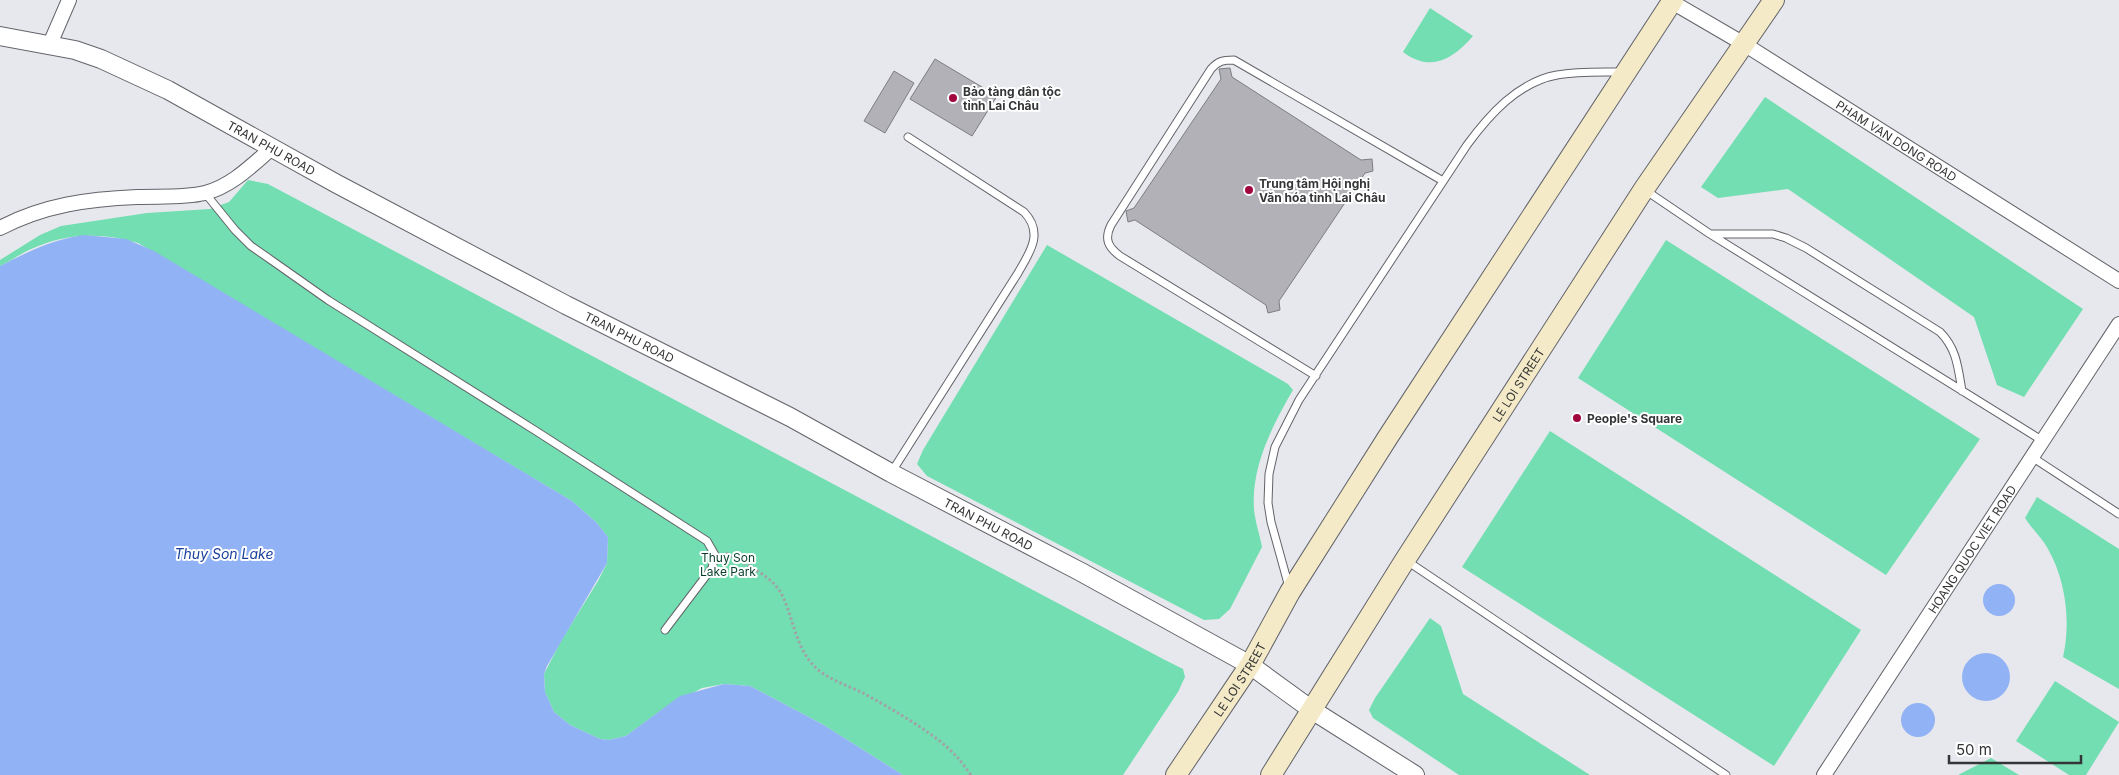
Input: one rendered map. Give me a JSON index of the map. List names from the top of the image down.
{
  "streets": {
    "main road": ["LE LOI STREET"],
    "street": ["PHAM VAN DONG ROAD", "TRAN PHU ROAD", "HOANG QUOC VIET ROAD"]
  },
  "crossings": [
    ["PHAM VAN DONG ROAD", "LE LOI STREET"],
    ["TRAN PHU ROAD", "LE LOI STREET"]
  ],
  "water": ["Thuy Son Lake"],
  "parks": ["Thuy Son Lake Park"],
  "places": ["Bảo tàng dân tộc tỉnh Lai Châu", "Trung tâm Hội nghị Văn hóa tỉnh Lai Châu", "People's Square"],
  "scale_bar": "50 m"
}
